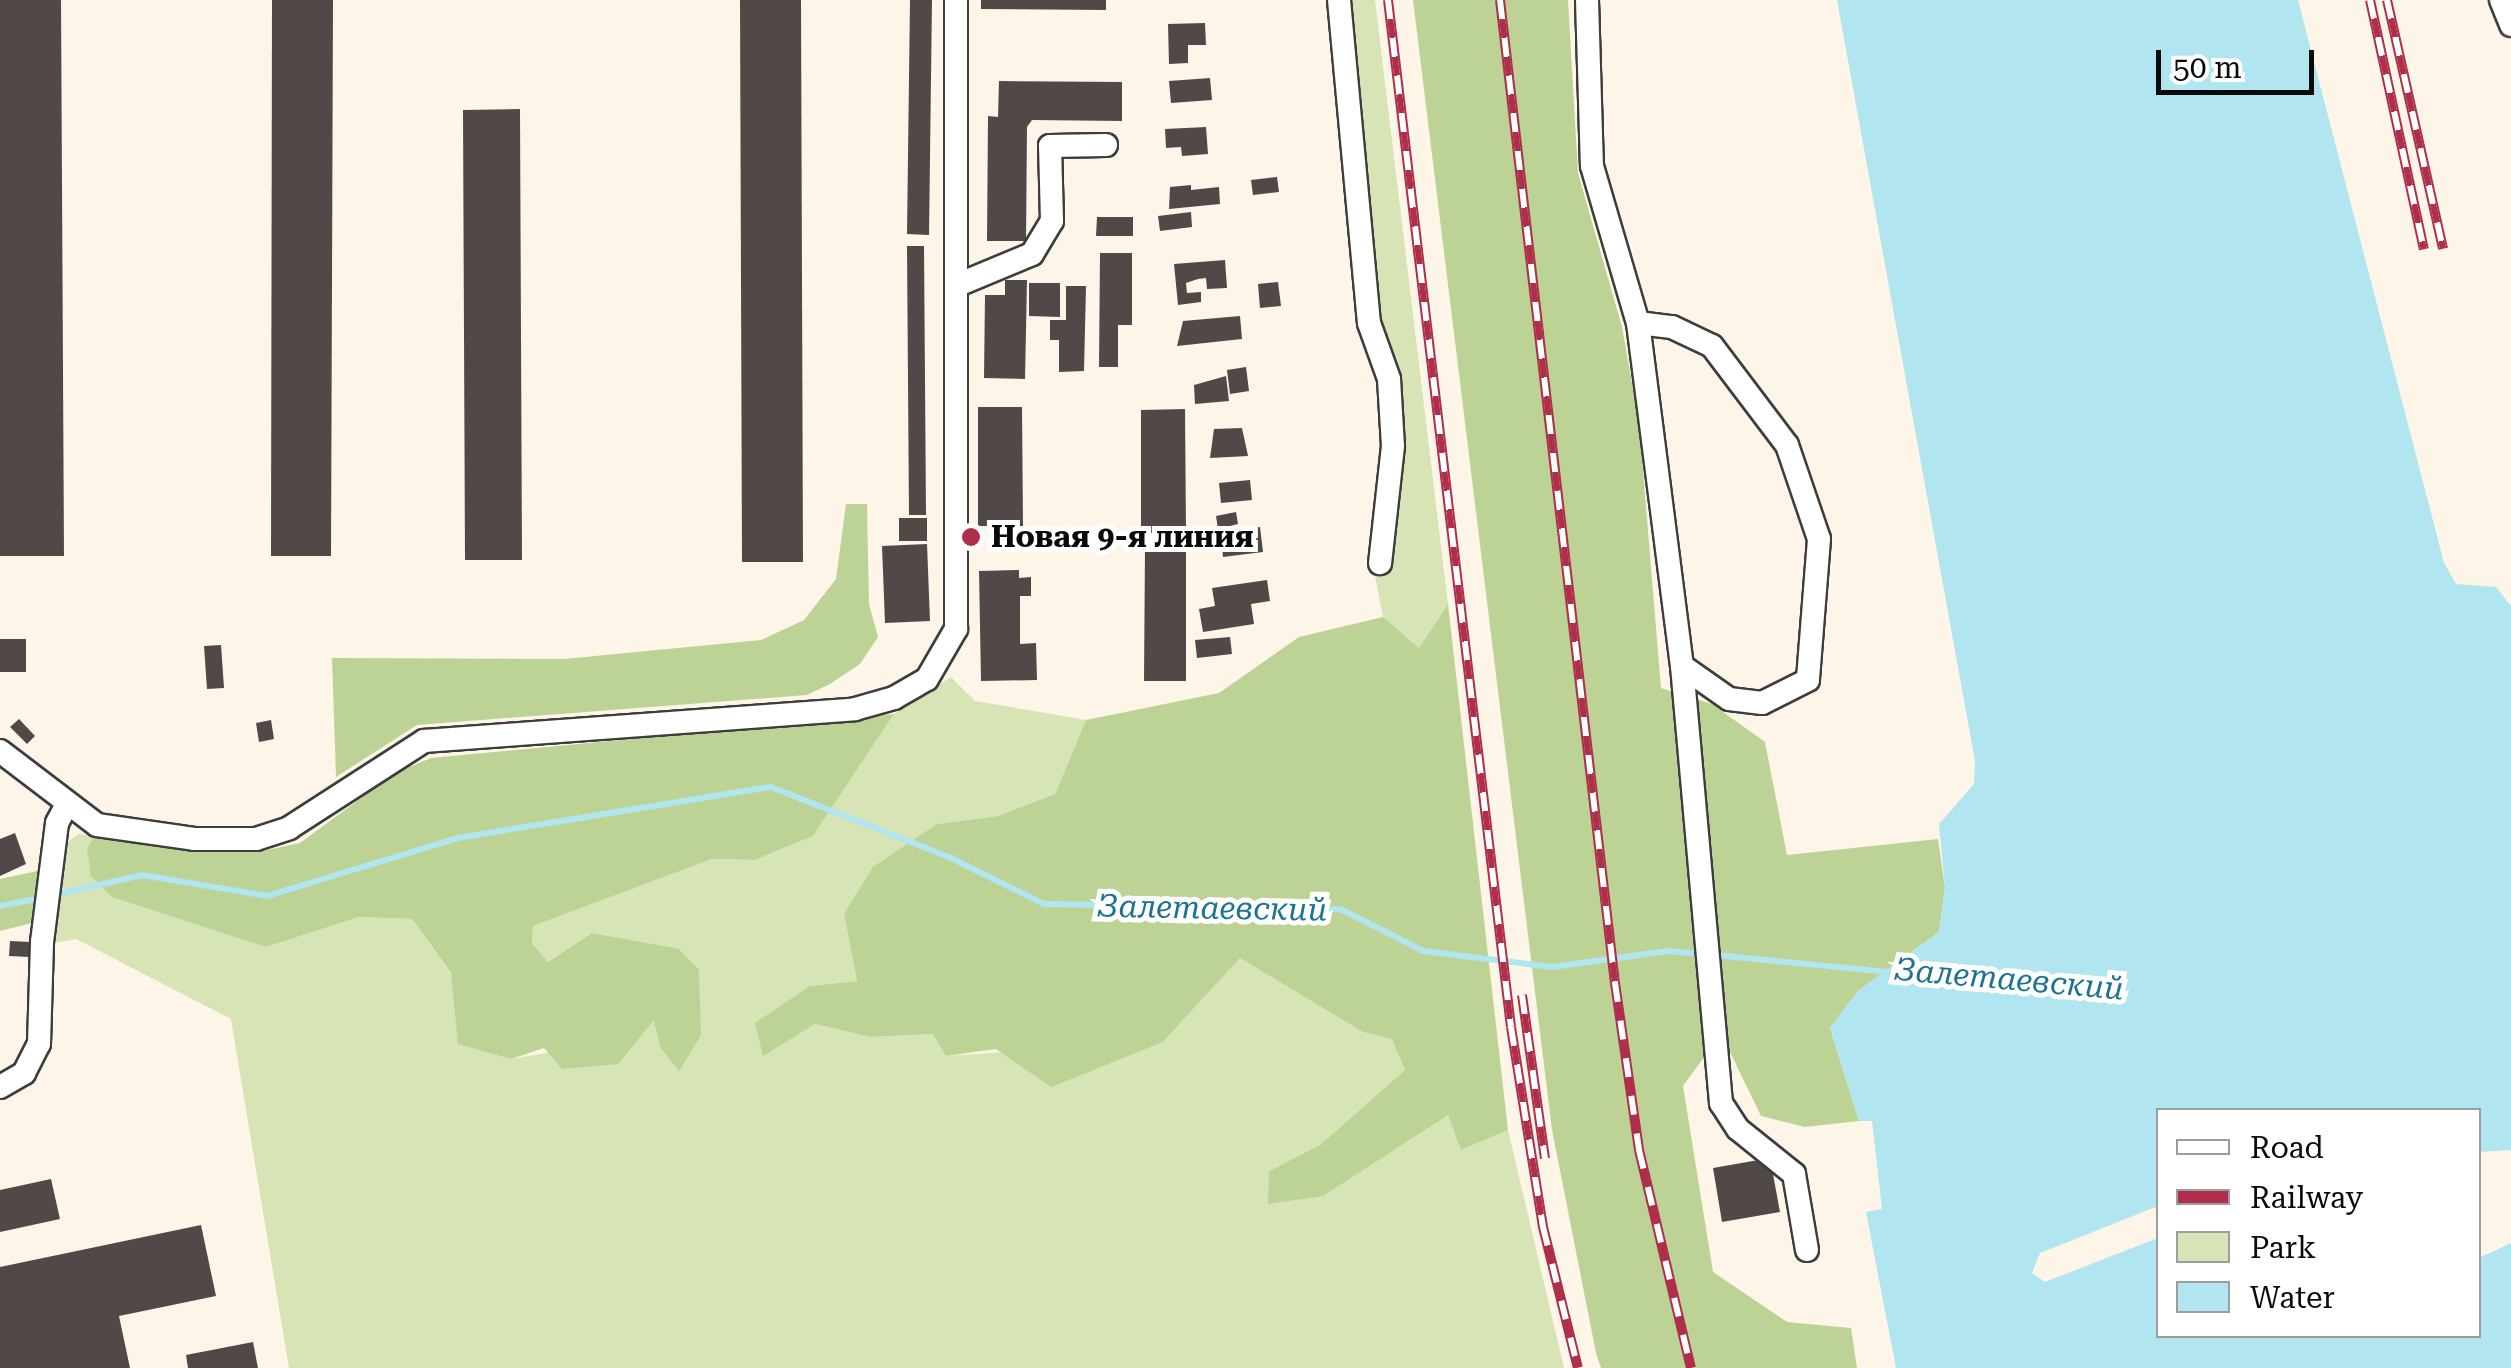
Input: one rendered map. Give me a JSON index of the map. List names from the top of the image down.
{
  "water": ["Залетаевский"],
  "places": ["Новая 9-я линия"],
  "legend": [
    "Road",
    "Railway",
    "Park",
    "Water"
  ],
  "scale_bar": "50 m"
}
